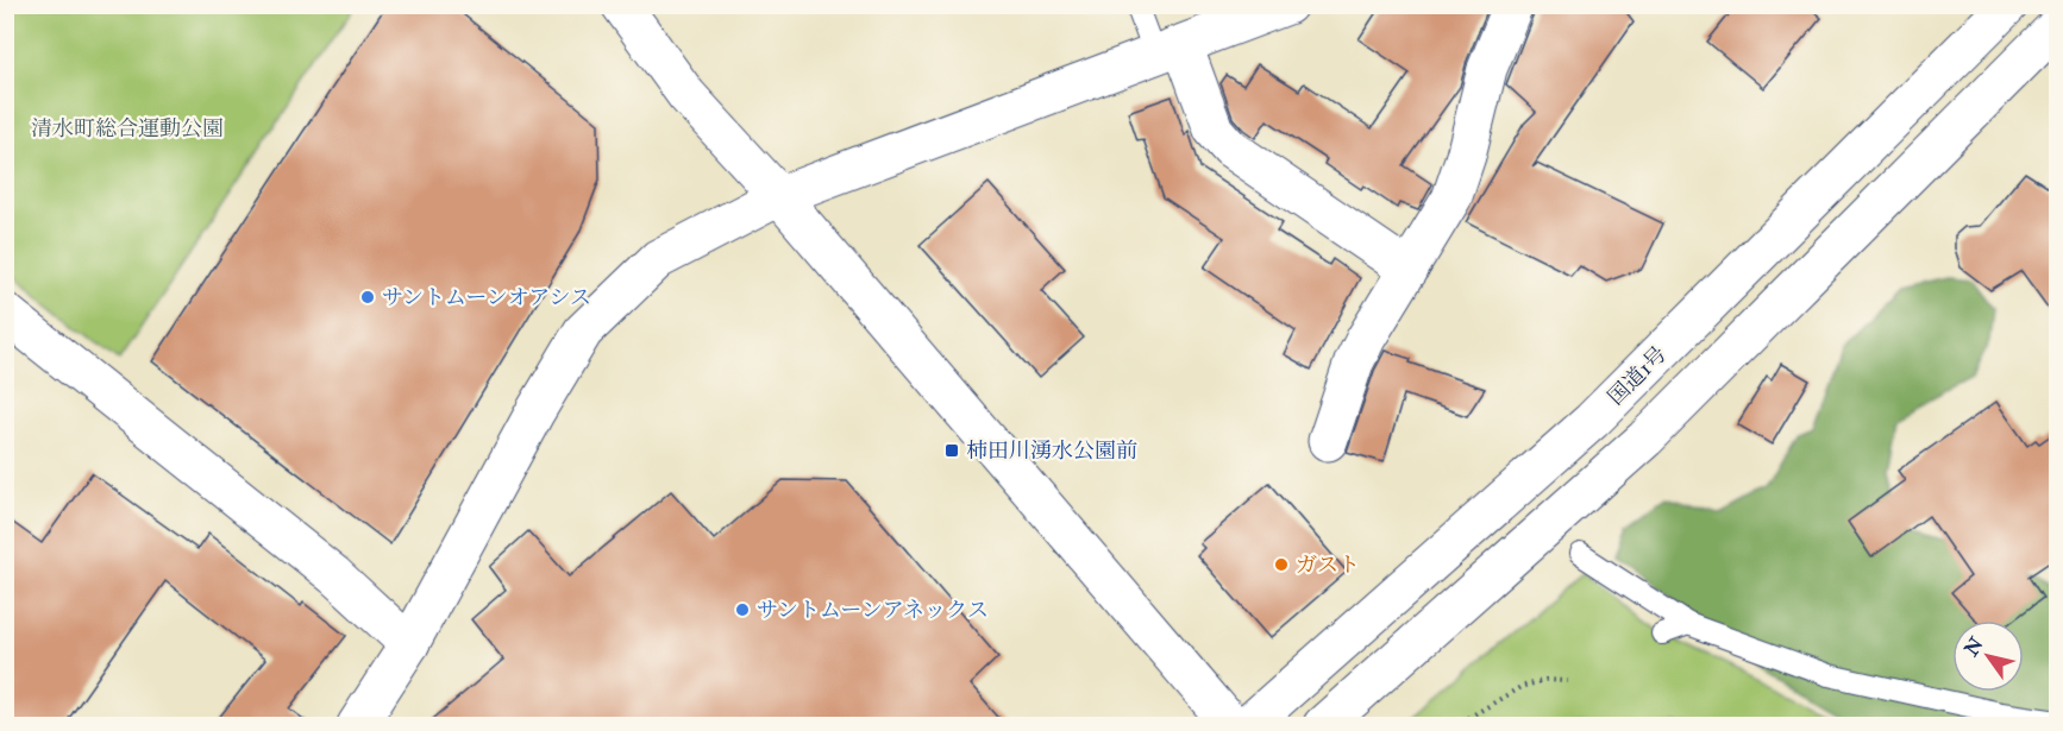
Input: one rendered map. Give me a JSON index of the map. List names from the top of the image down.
{
  "streets": {
    "main road": ["国道1号"]
  },
  "parks": ["清水町総合運動公園"],
  "places": {
    "other": ["サントムーンオアシス", "ガスト", "サントムーンアネックス"],
    "transit": ["柿田川湧水公園前"]
  },
  "north": "top left"
}
